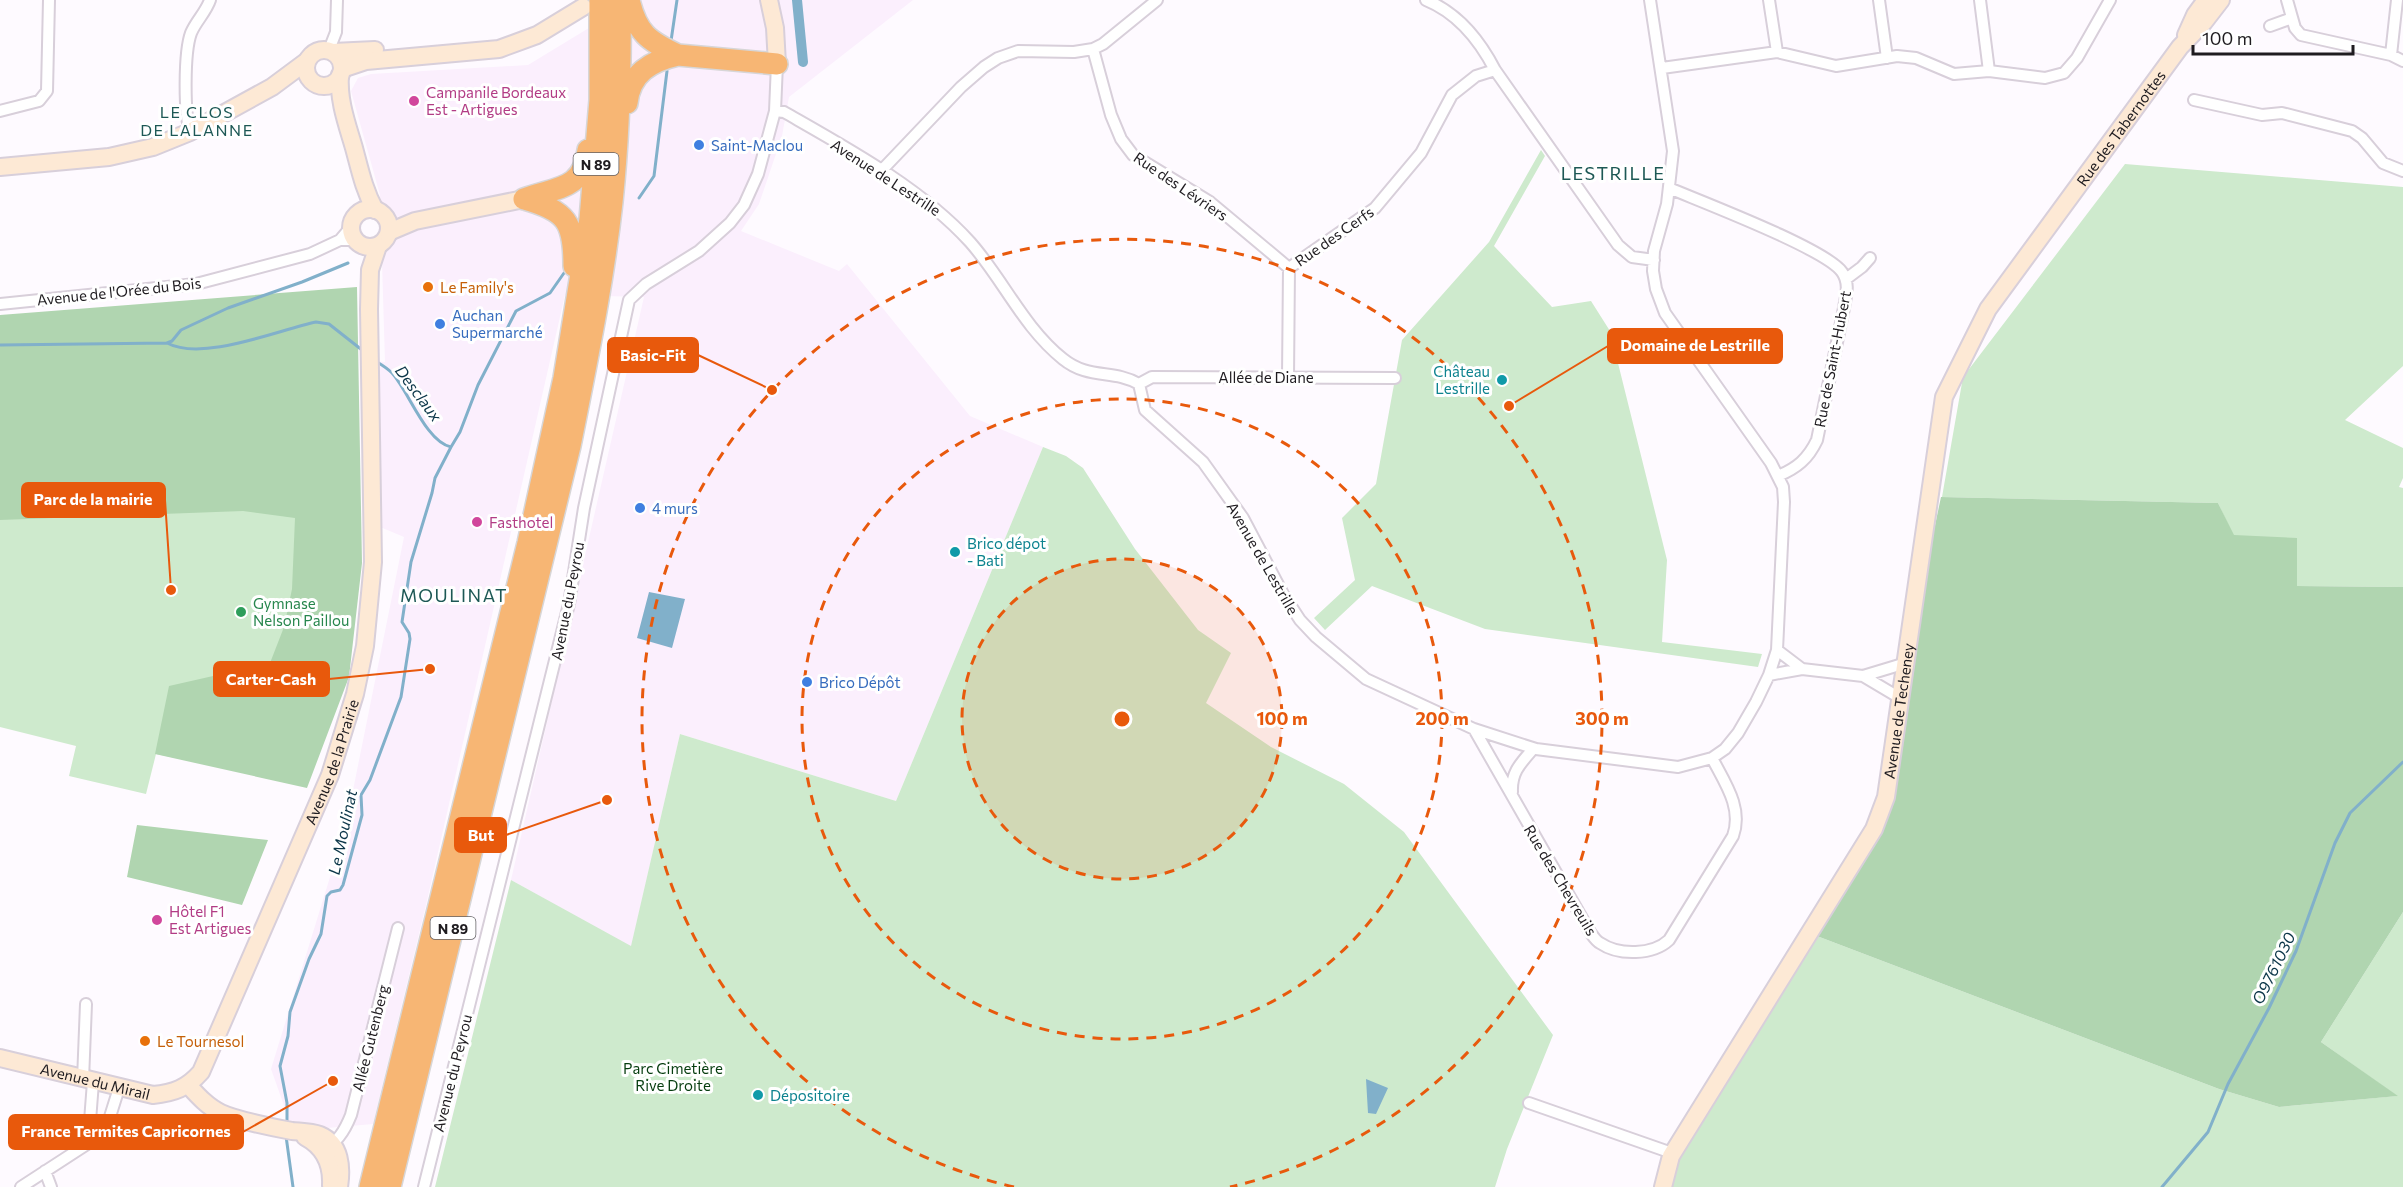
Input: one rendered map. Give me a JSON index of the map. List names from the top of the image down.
{
  "streets": {
    "highway": ["N 89"],
    "street": [
      "Rue des Tabernottes",
      "Avenue de Lestrille",
      "Rue des Lévriers",
      "Rue des Cerfs",
      "Avenue de l'Orée du Bois",
      "Rue de Saint-Hubert",
      "Allée de Diane",
      "Avenue du Peyrou",
      "Avenue de Techeney",
      "Avenue de la Prairie",
      "Rue des Chevreuils",
      "Allée Gutenberg",
      "Avenue du Mirail"
    ]
  },
  "crossings": [
    ["Rue des Tabernottes", "Avenue de Techeney"],
    ["Avenue de Lestrille", "Rue de Saint-Hubert"],
    ["Avenue de Lestrille", "Allée de Diane"],
    ["Avenue de Lestrille", "Avenue du Peyrou"],
    ["Avenue de Lestrille", "Rue des Chevreuils"],
    ["Rue des Lévriers", "Rue des Cerfs"],
    ["Rue des Cerfs", "Allée de Diane"],
    ["Avenue de l'Orée du Bois", "Avenue de la Prairie"],
    ["Avenue de la Prairie", "Avenue du Mirail"]
  ],
  "districts": ["LE CLOS DE LALANNE", "LESTRILLE", "MOULINAT"],
  "water": ["Desclaux", "Le Moulinat", "O9761030"],
  "parks": ["Parc Cimetière Rive Droite"],
  "places": [
    "Campanile Bordeaux Est - Artigues",
    "Saint-Maclou",
    "Le Family's",
    "Auchan Supermarché",
    "Château Lestrille",
    "Basic-Fit",
    "Domaine de Lestrille",
    "4 murs",
    "Fasthotel",
    "Brico dépot - Bati",
    "Parc de la mairie",
    "Gymnase Nelson Paillou",
    "Carter-Cash",
    "Brico Dépôt",
    "But",
    "Hôtel F1 Est Artigues",
    "Le Tournesol",
    "France Termites Capricornes",
    "Dépositoire"
  ],
  "scale_bar": "100 m",
  "rings": ["100 m", "200 m", "300 m"]
}
